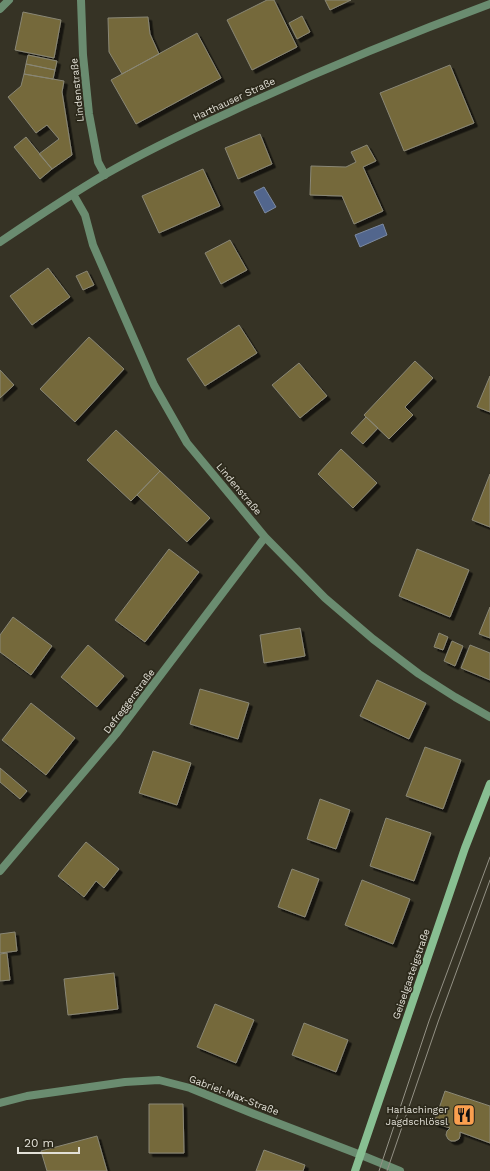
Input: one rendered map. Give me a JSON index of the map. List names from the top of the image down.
{
  "streets": {
    "main road": ["Geiselgasteigstraße"],
    "street": [
      "Lindenstraße",
      "Harthauser Straße",
      "Defreggerstraße",
      "Gabriel-Max-Straße"
    ]
  },
  "crossings": [
    ["Lindenstraße", "Harthauser Straße"],
    ["Lindenstraße", "Defreggerstraße"],
    ["Geiselgasteigstraße", "Gabriel-Max-Straße"]
  ],
  "places": {
    "restaurant": ["Harlachinger Jagdschlössl"]
  },
  "scale_bar": "20 m"
}
